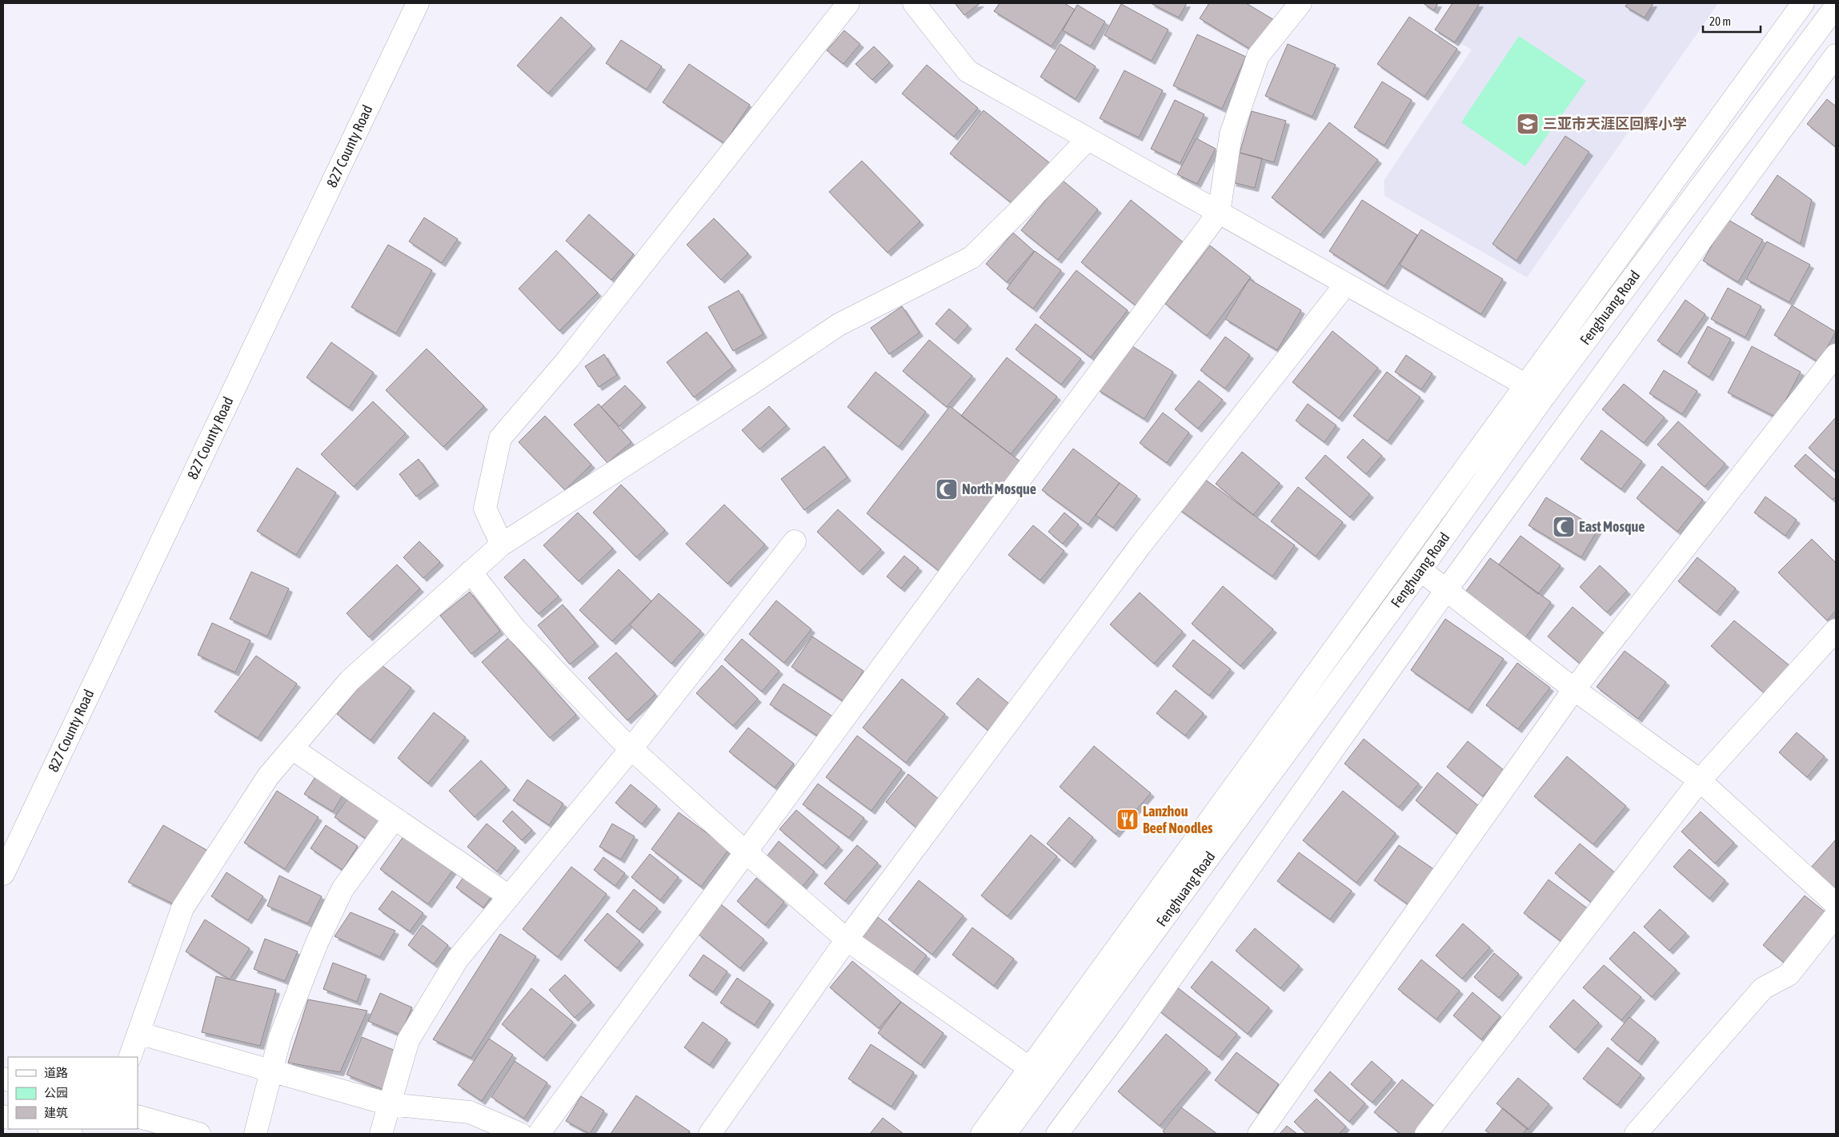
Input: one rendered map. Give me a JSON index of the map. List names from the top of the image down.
{
  "streets": {
    "main road": ["827 County Road", "Fenghuang Road"]
  },
  "places": {
    "school or university": ["三亚市天涯区回辉小学"],
    "mosque": ["North Mosque", "East Mosque"],
    "restaurant": ["Lanzhou Beef Noodles"]
  },
  "legend": ["道路", "公园", "建筑"],
  "scale_bar": "20 m"
}
